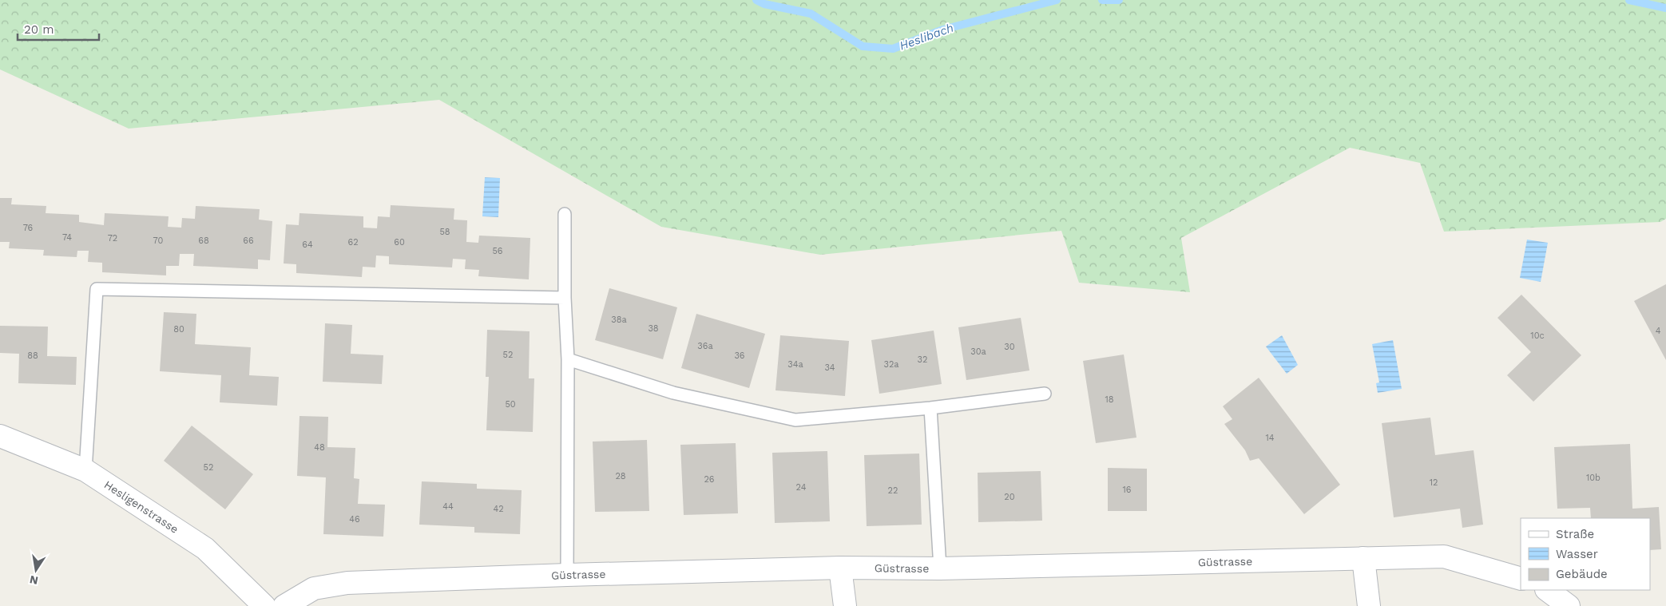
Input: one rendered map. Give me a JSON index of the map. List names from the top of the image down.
{
  "streets": {
    "street": ["Hesligenstrasse", "Güstrasse"]
  },
  "water": ["Heslibach"],
  "house_numbers": [
    "76",
    "58",
    "74",
    "72",
    "70",
    "68",
    "66",
    "62",
    "60",
    "64",
    "56",
    "38a",
    "38",
    "80",
    "4",
    "10c",
    "36a",
    "30",
    "30a",
    "52",
    "88",
    "36",
    "32",
    "34a",
    "32a",
    "34",
    "18",
    "50",
    "14",
    "48",
    "52",
    "28",
    "10b",
    "26",
    "12",
    "24",
    "16",
    "22",
    "20",
    "44",
    "42",
    "46"
  ],
  "legend": ["Straße", "Wasser", "Gebäude"],
  "scale_bar": "20 m",
  "north": "bottom"
}
